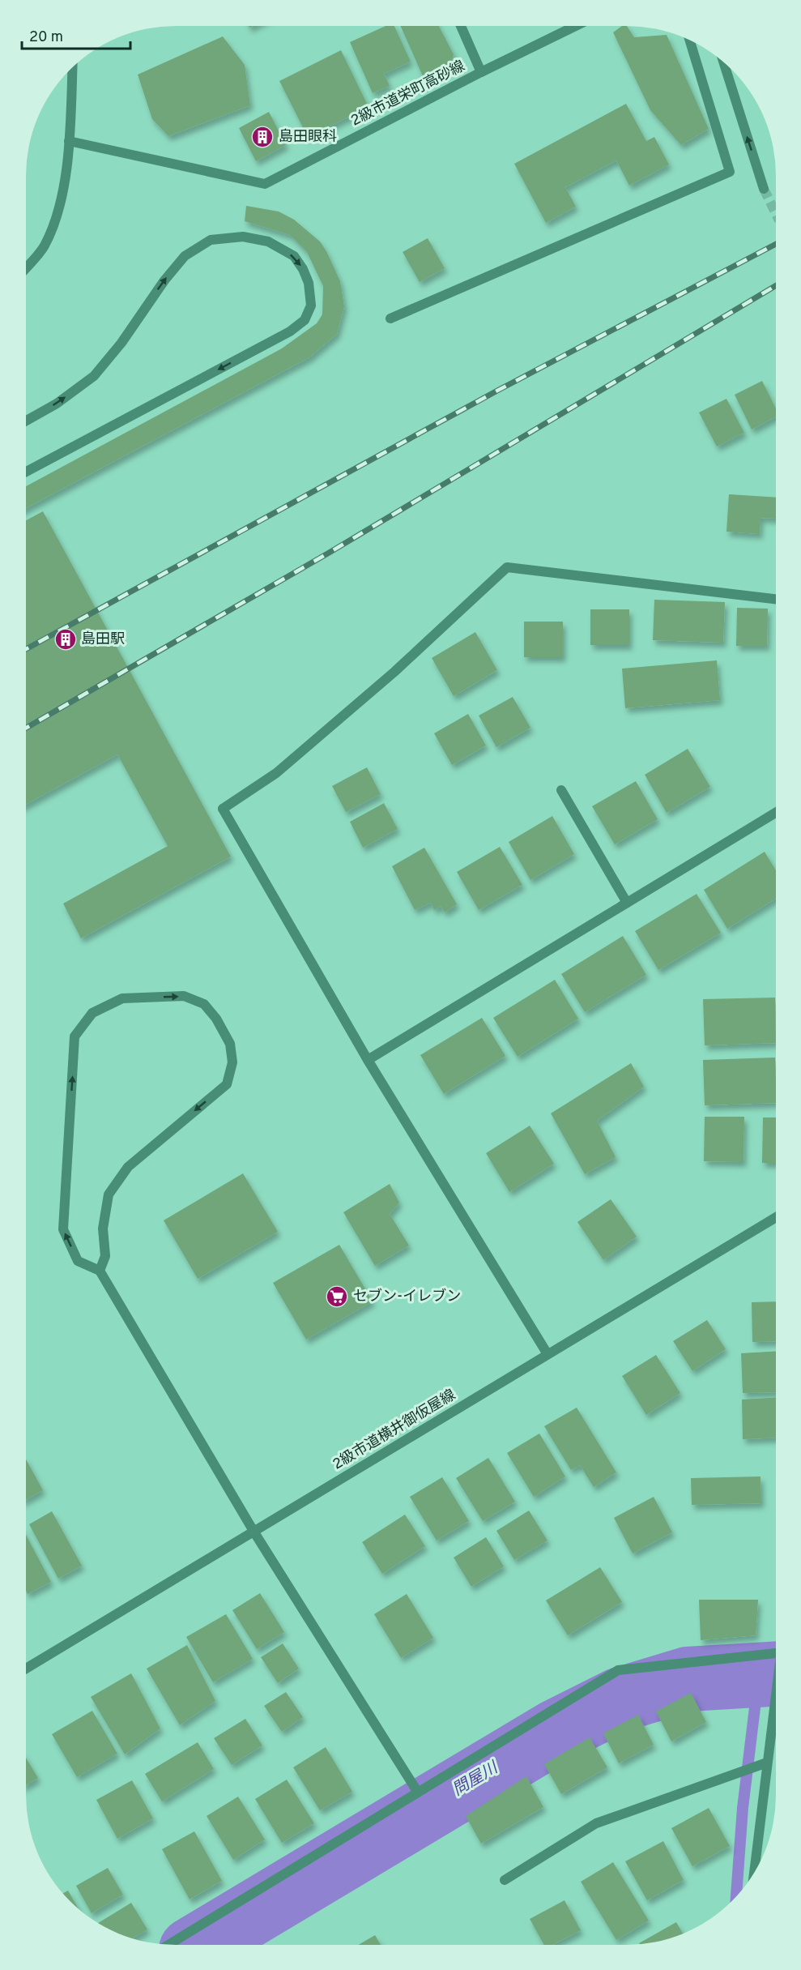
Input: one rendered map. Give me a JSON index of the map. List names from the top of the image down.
{
  "streets": {
    "street": ["2級市道栄町高砂線", "2級市道横井御仮屋線"]
  },
  "water": ["問屋川"],
  "places": {
    "building": ["島田眼科", "島田駅"],
    "supermarket": ["セブン-イレブン"]
  },
  "scale_bar": "20 m"
}
